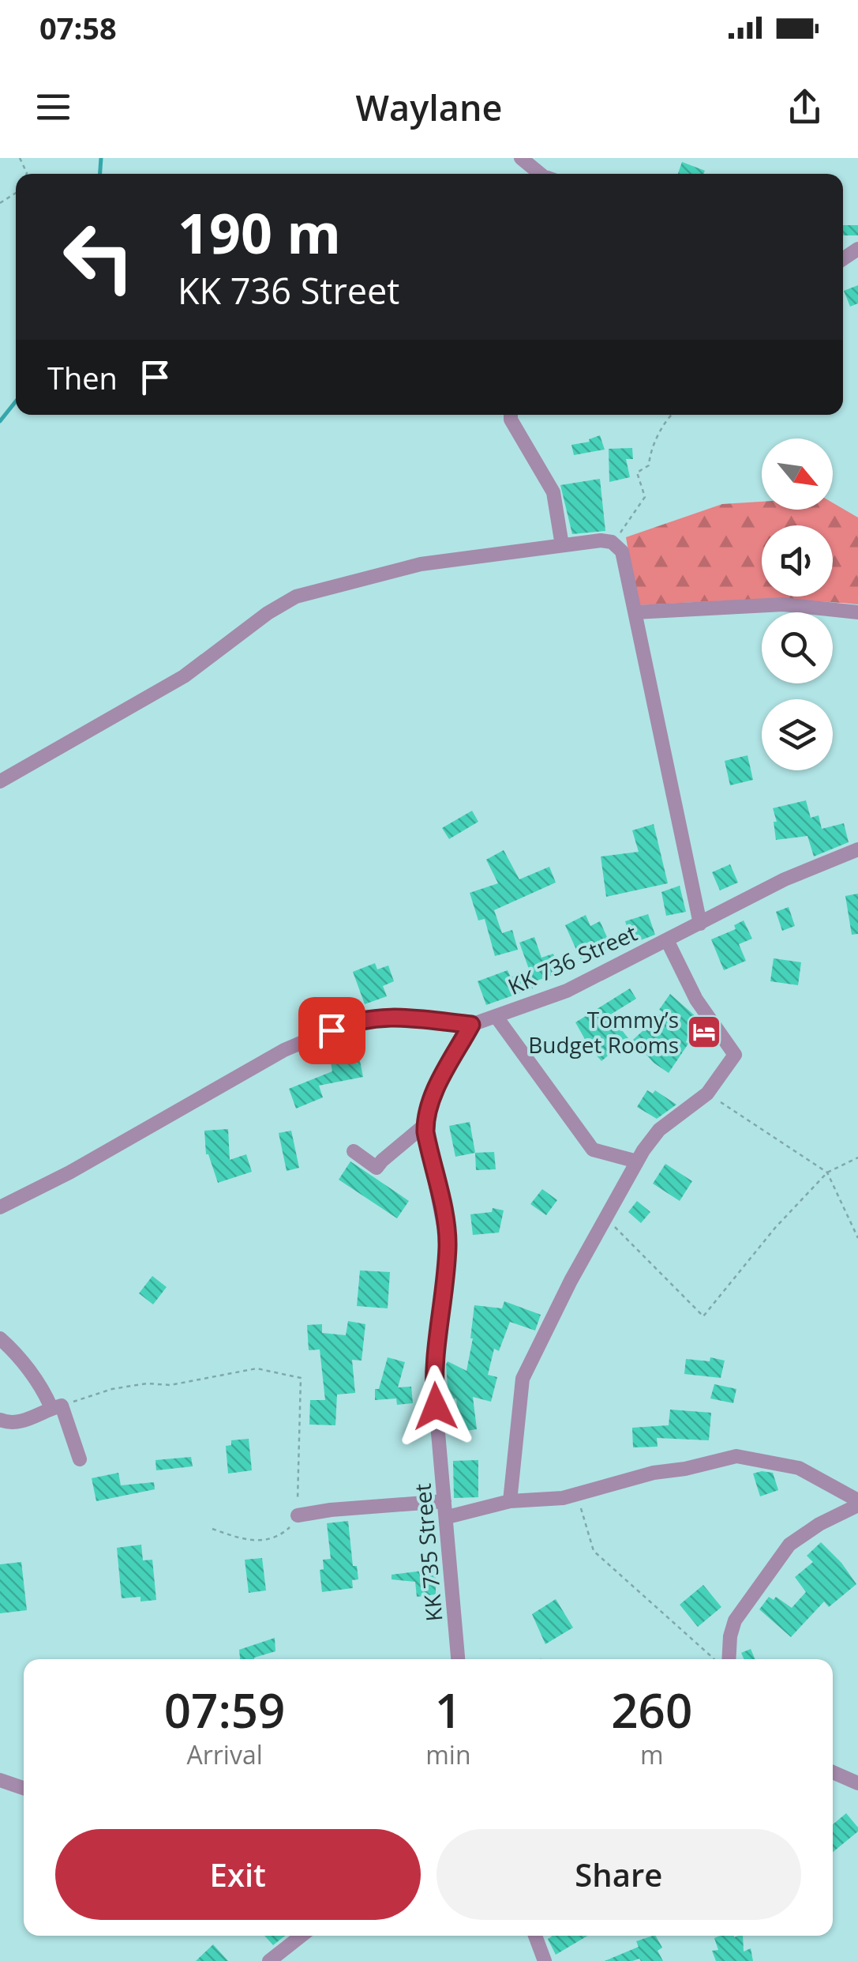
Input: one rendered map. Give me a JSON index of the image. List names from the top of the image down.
{
  "streets": {
    "street": ["KK 736 Street", "KK 735 Street"]
  },
  "crossings": [
    ["KK 736 Street", "KK 735 Street"]
  ],
  "places": {
    "hotel": ["Tommy’s Budget Rooms"]
  },
  "north": "bottom right",
  "page": {
    "status": "07:58",
    "header": "Waylane",
    "turn": ["190 m", "KK 736 Street"],
    "then": "Then",
    "eta": [
      "07:59",
      "Arrival",
      "1",
      "min",
      "260",
      "m"
    ],
    "buttons": ["Exit", "Share"]
  }
}
